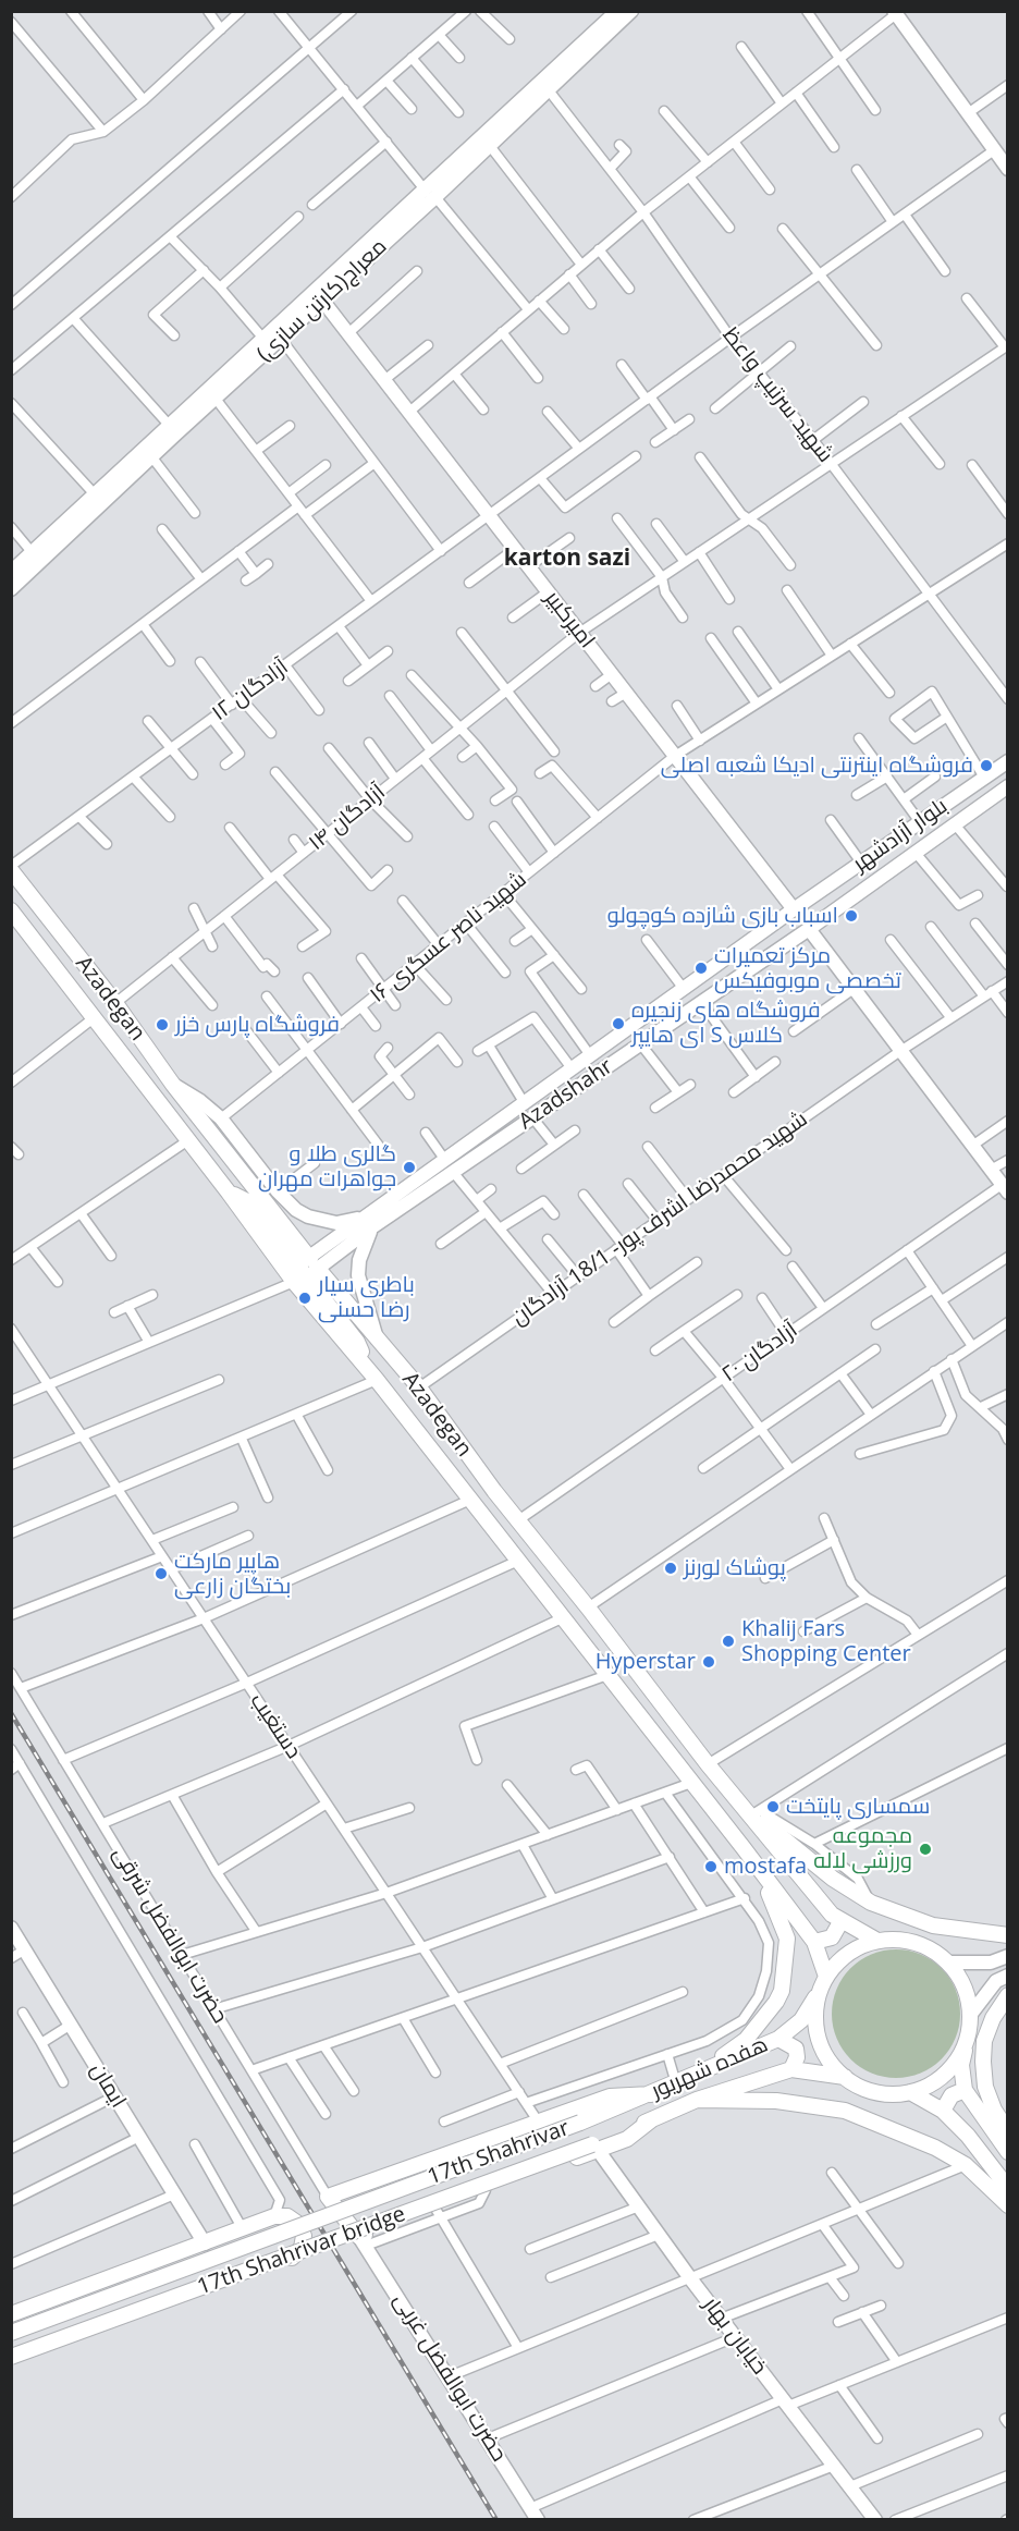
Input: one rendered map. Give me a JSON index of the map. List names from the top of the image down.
{
  "streets": {
    "main road": [
      "Azadegan",
      "هفده شهریور",
      "17th Shahrivar",
      "17th Shahrivar bridge"
    ],
    "street": [
      "معراج(کارتن سازی)",
      "شهید سرتیپ واعظ",
      "امیرکبیر",
      "۱۲ آزادگان",
      "۱۴ آزادگان",
      "بلوار آزادشهر",
      "۱۶ شهید ناصر عسگری",
      "Azadshahr",
      "شهید محمدرضا اشرف پور- 18/1 آزادگان",
      "۲۰ آزادگان",
      "دستغیب",
      "حضرت ابوالفضل شرقی",
      "ایمان",
      "خیابان بهار",
      "حضرت ابوالفضل غربی"
    ]
  },
  "crossings": [
    ["معراج(کارتن سازی)", "شهید سرتیپ واعظ"],
    ["معراج(کارتن سازی)", "امیرکبیر"],
    ["شهید سرتیپ واعظ", "۱۲ آزادگان"],
    ["شهید سرتیپ واعظ", "۱۴ آزادگان"],
    ["شهید سرتیپ واعظ", "۱۶ شهید ناصر عسگری"],
    ["امیرکبیر", "۱۲ آزادگان"],
    ["امیرکبیر", "۱۴ آزادگان"],
    ["امیرکبیر", "بلوار آزادشهر"],
    ["امیرکبیر", "۱۶ شهید ناصر عسگری"],
    ["امیرکبیر", "Azadshahr"],
    ["۱۲ آزادگان", "Azadegan"],
    ["۱۴ آزادگان", "Azadegan"],
    ["بلوار آزادشهر", "Azadshahr"],
    ["Azadegan", "Azadshahr"],
    ["Azadegan", "شهید محمدرضا اشرف پور- 18/1 آزادگان"],
    ["Azadegan", "۲۰ آزادگان"],
    ["Azadegan", "هفده شهریور"],
    ["هفده شهریور", "17th Shahrivar"],
    ["هفده شهریور", "17th Shahrivar bridge"],
    ["هفده شهریور", "خیابان بهار"],
    ["17th Shahrivar bridge", "خیابان بهار"]
  ],
  "districts": ["karton sazi"],
  "places": [
    "فروشگاه اینترنتی ادیکا شعبه اصلی",
    "اسباب بازی شازده کوچولو",
    "مرکز تعمیرات تخصصی موبوفیکس",
    "فروشگاه های زنجیره ای هایپر S کلاس",
    "فروشگاه پارس خزر",
    "گالری طلا و جواهرات مهران",
    "باطری سیار رضا حسنی",
    "پوشاک لورنز",
    "هاپیر مارکت بختگان زارعی",
    "Khalij Fars Shopping Center",
    "Hyperstar",
    "سمساری پایتخت",
    "مجموعه ورزشی لاله",
    "mostafa"
  ]
}
